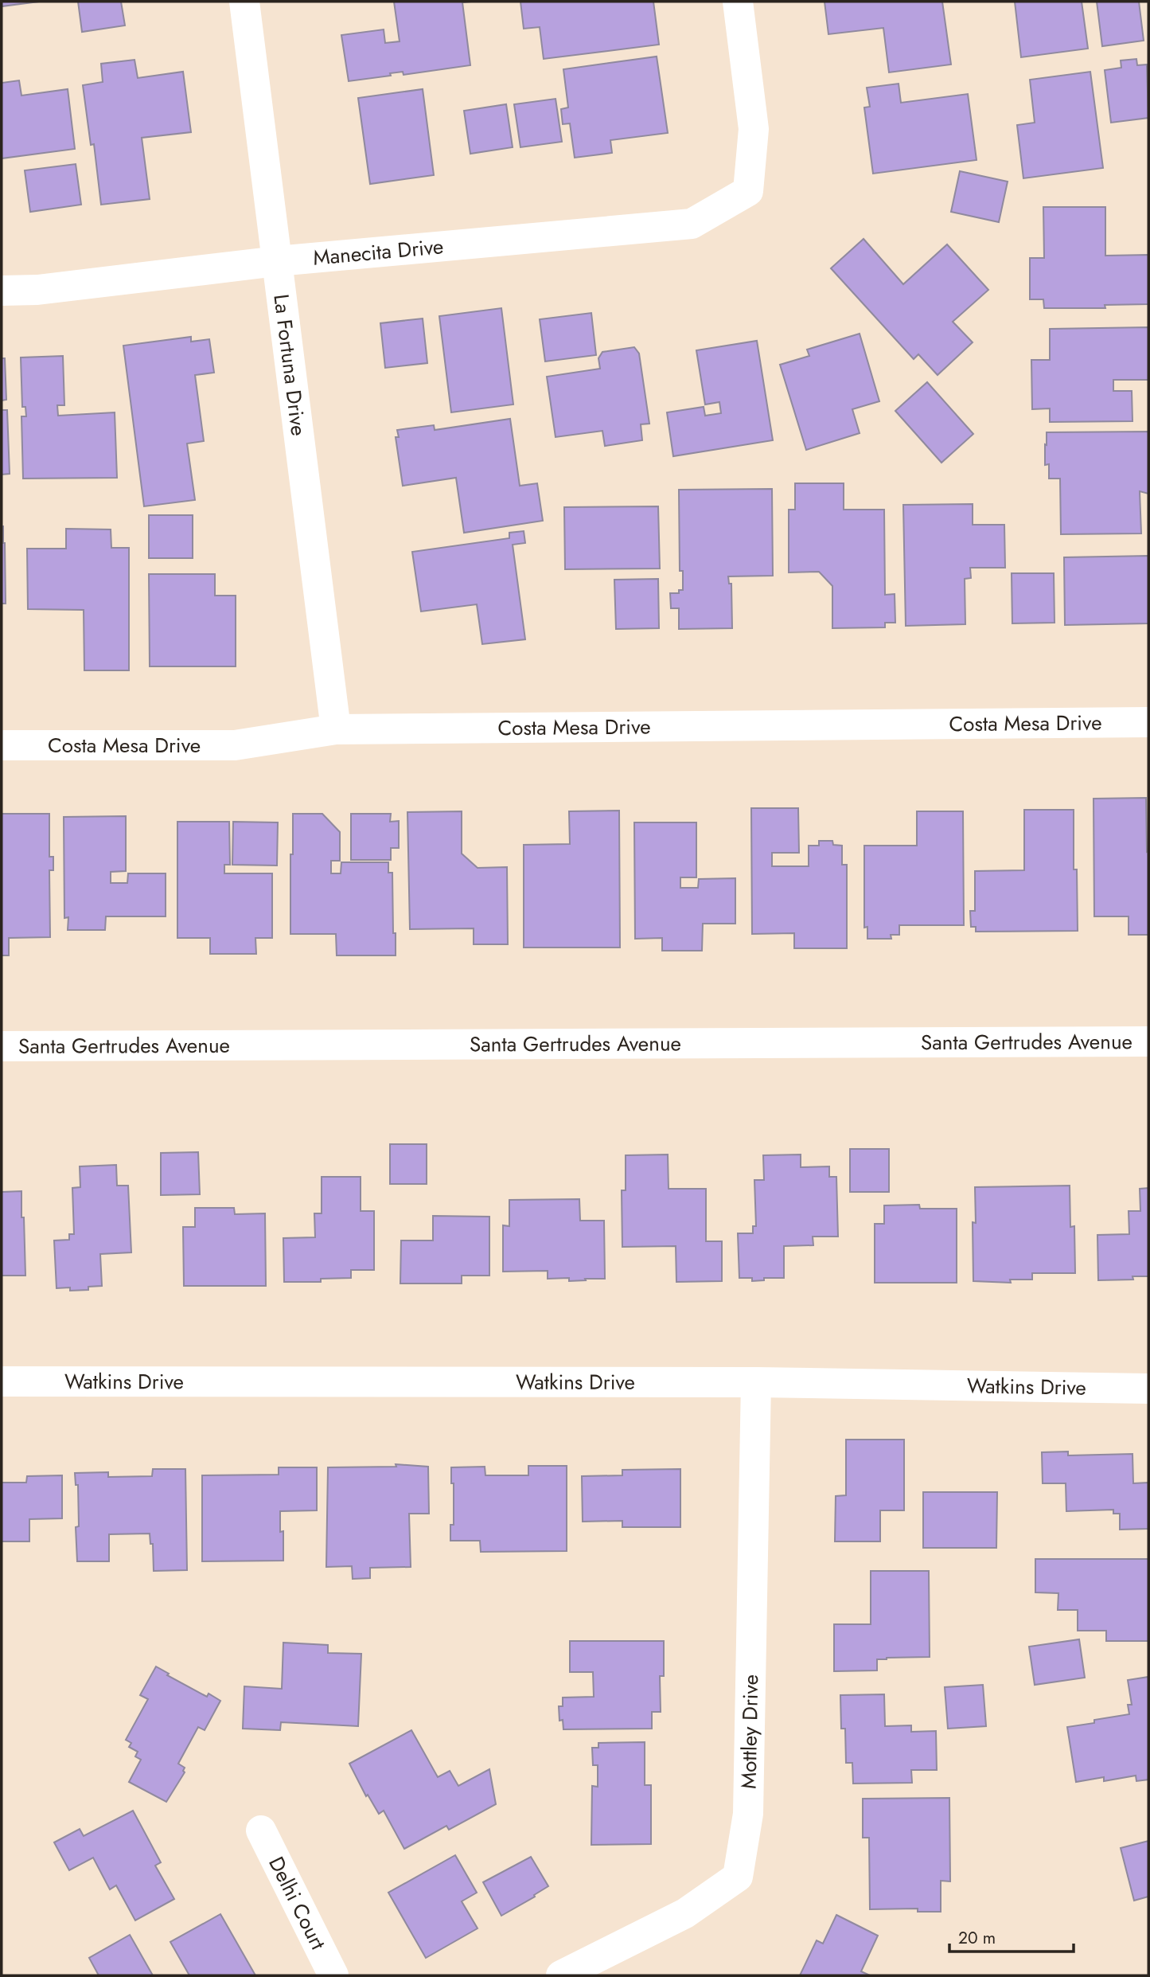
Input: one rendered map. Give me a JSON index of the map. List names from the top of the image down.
{
  "streets": {
    "street": [
      "Manecita Drive",
      "La Fortuna Drive",
      "Costa Mesa Drive",
      "Santa Gertrudes Avenue",
      "Watkins Drive",
      "Mottley Drive",
      "Delhi Court"
    ]
  },
  "crossings": [
    ["Manecita Drive", "La Fortuna Drive"],
    ["La Fortuna Drive", "Costa Mesa Drive"],
    ["Watkins Drive", "Mottley Drive"]
  ],
  "scale_bar": "20 m"
}
